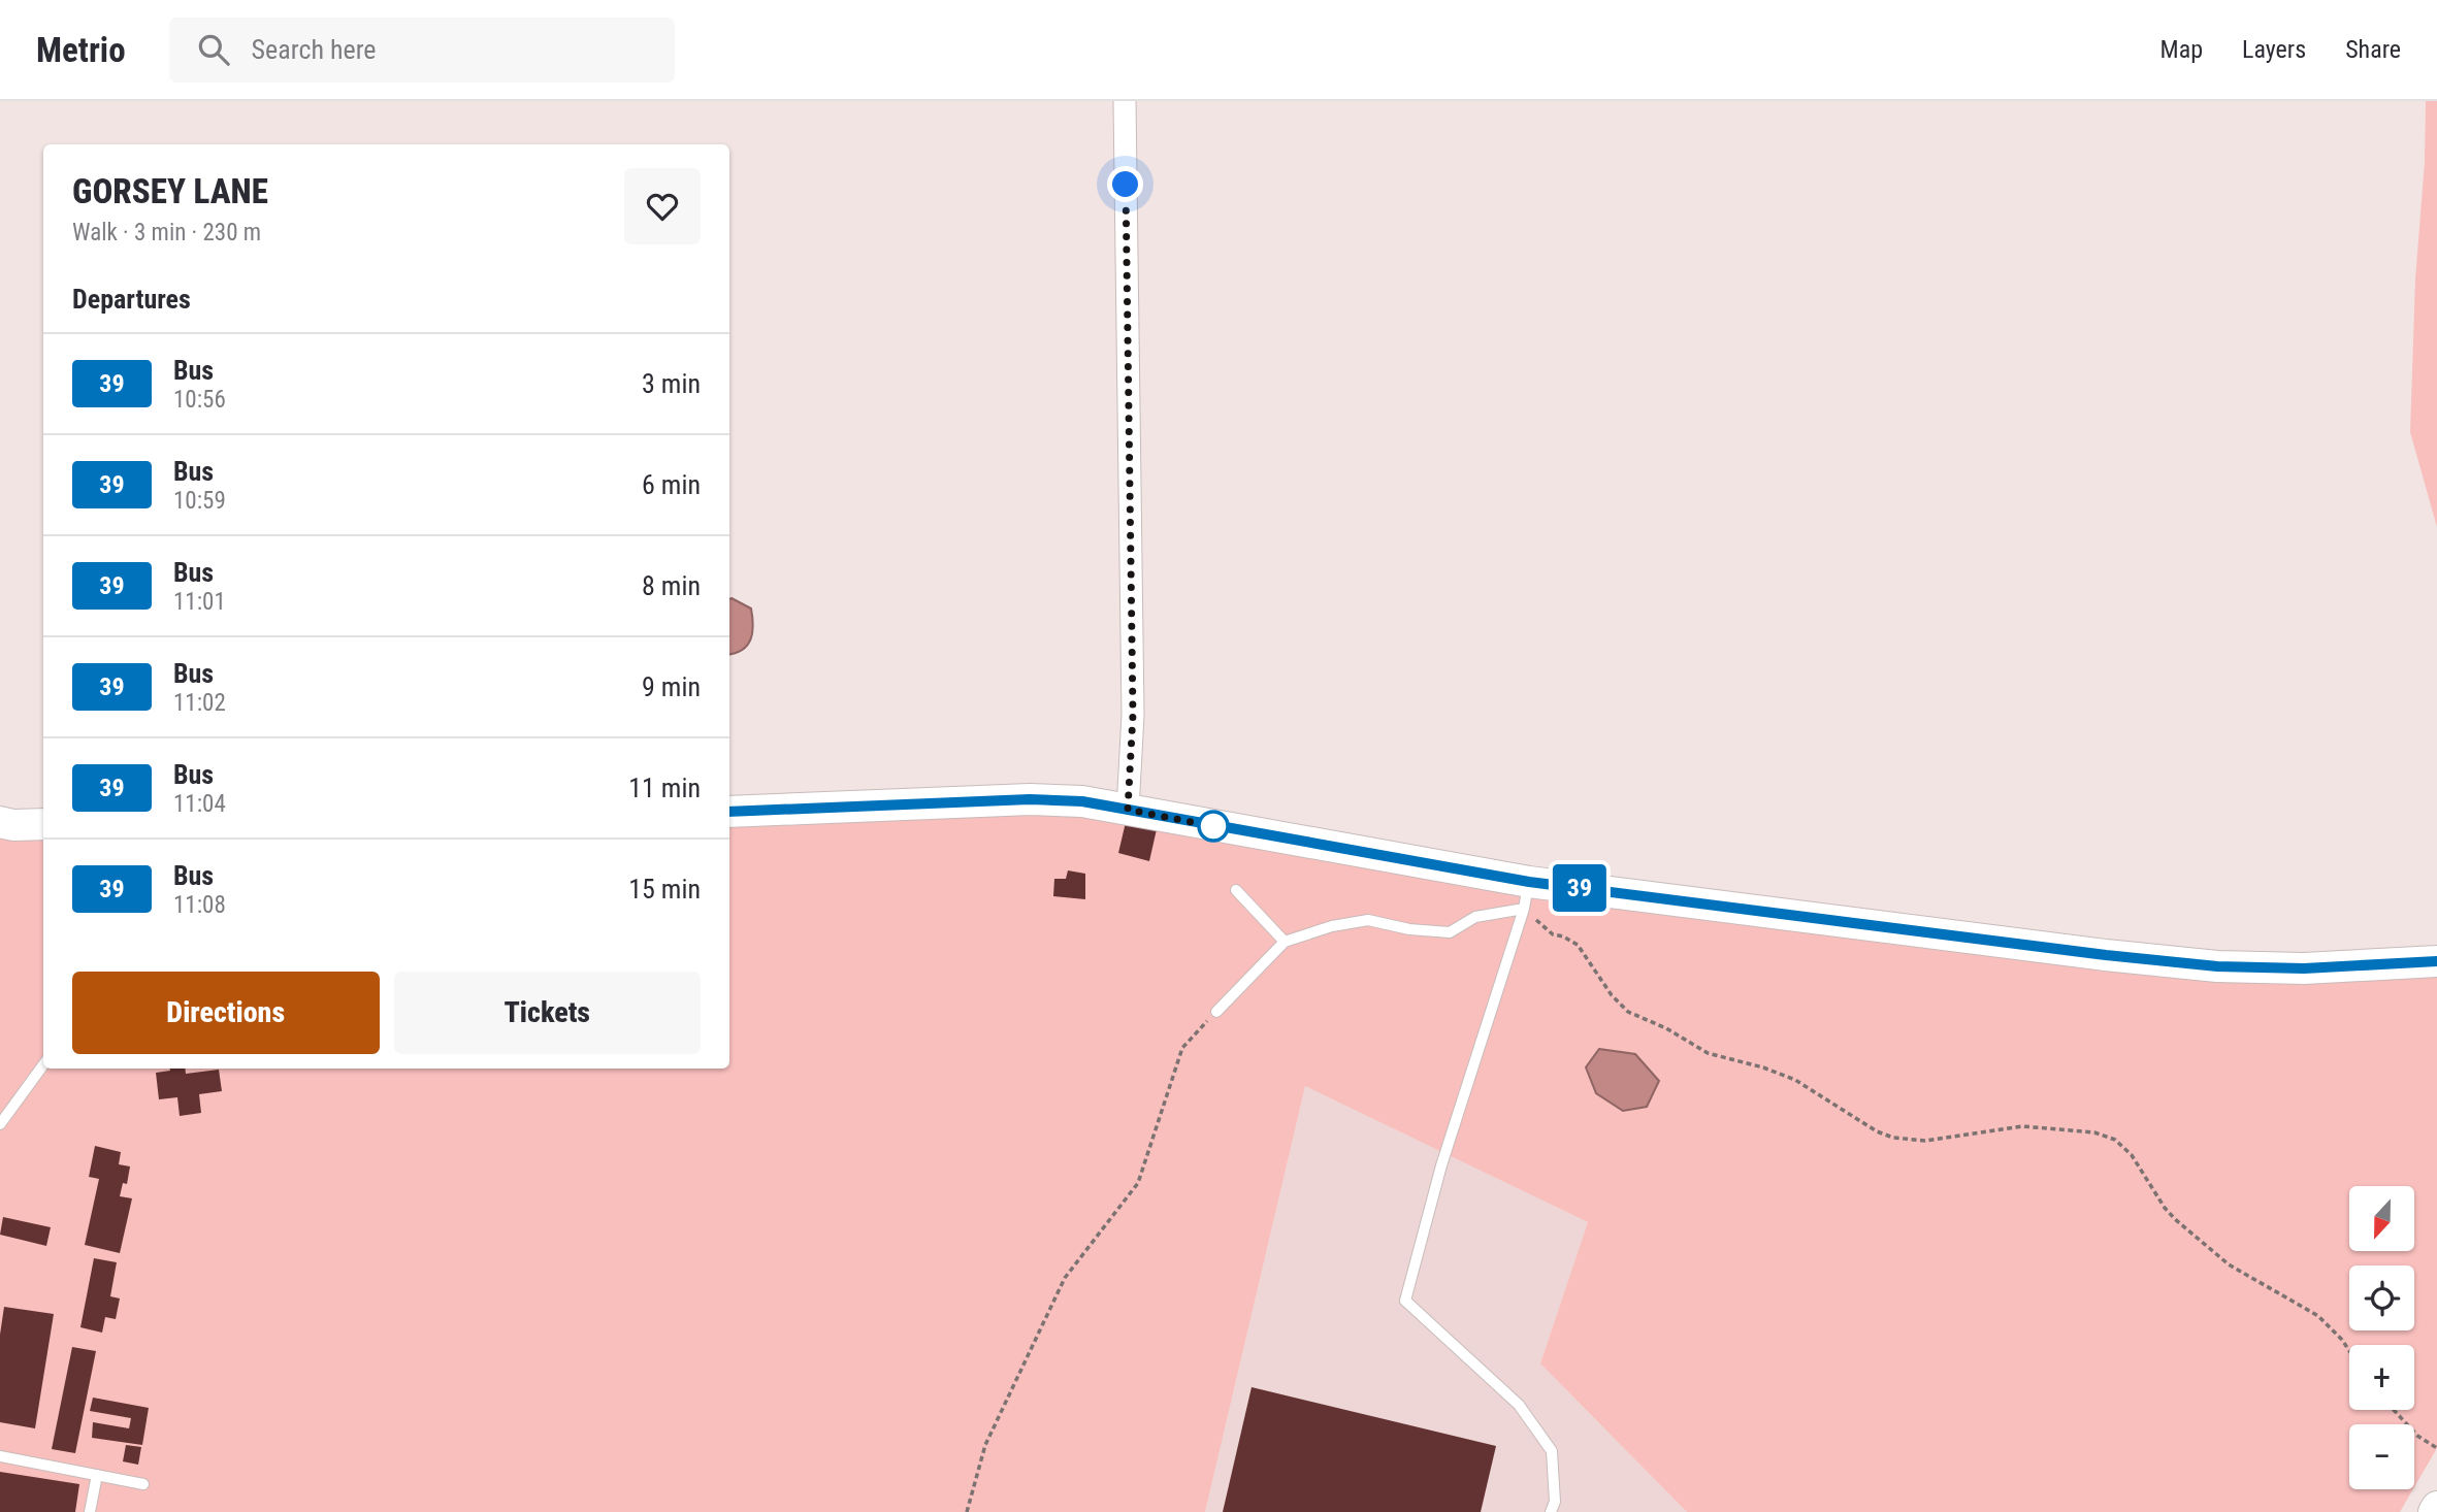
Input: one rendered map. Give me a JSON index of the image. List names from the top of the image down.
{
  "lines": ["bus line 39"],
  "north": "bottom",
  "page": {
    "header": "Metrio",
    "search": "Search here",
    "nav": ["Map", "Layers", "Share"],
    "on_map": "39",
    "heading": [
      ["GORSEY LANE", "Walk · 3 min · 230 m"],
      "Departures"
    ],
    "list": [
      {
        "mark": "39",
        "name": "Bus",
        "note": "10:56",
        "value": "3 min"
      },
      {
        "mark": "39",
        "name": "Bus",
        "note": "10:59",
        "value": "6 min"
      },
      {
        "mark": "39",
        "name": "Bus",
        "note": "11:01",
        "value": "8 min"
      },
      {
        "mark": "39",
        "name": "Bus",
        "note": "11:02",
        "value": "9 min"
      },
      {
        "mark": "39",
        "name": "Bus",
        "note": "11:04",
        "value": "11 min"
      },
      {
        "mark": "39",
        "name": "Bus",
        "note": "11:08",
        "value": "15 min"
      }
    ],
    "buttons": ["Directions", "Tickets"],
    "map_buttons": ["+", "−"]
  }
}
